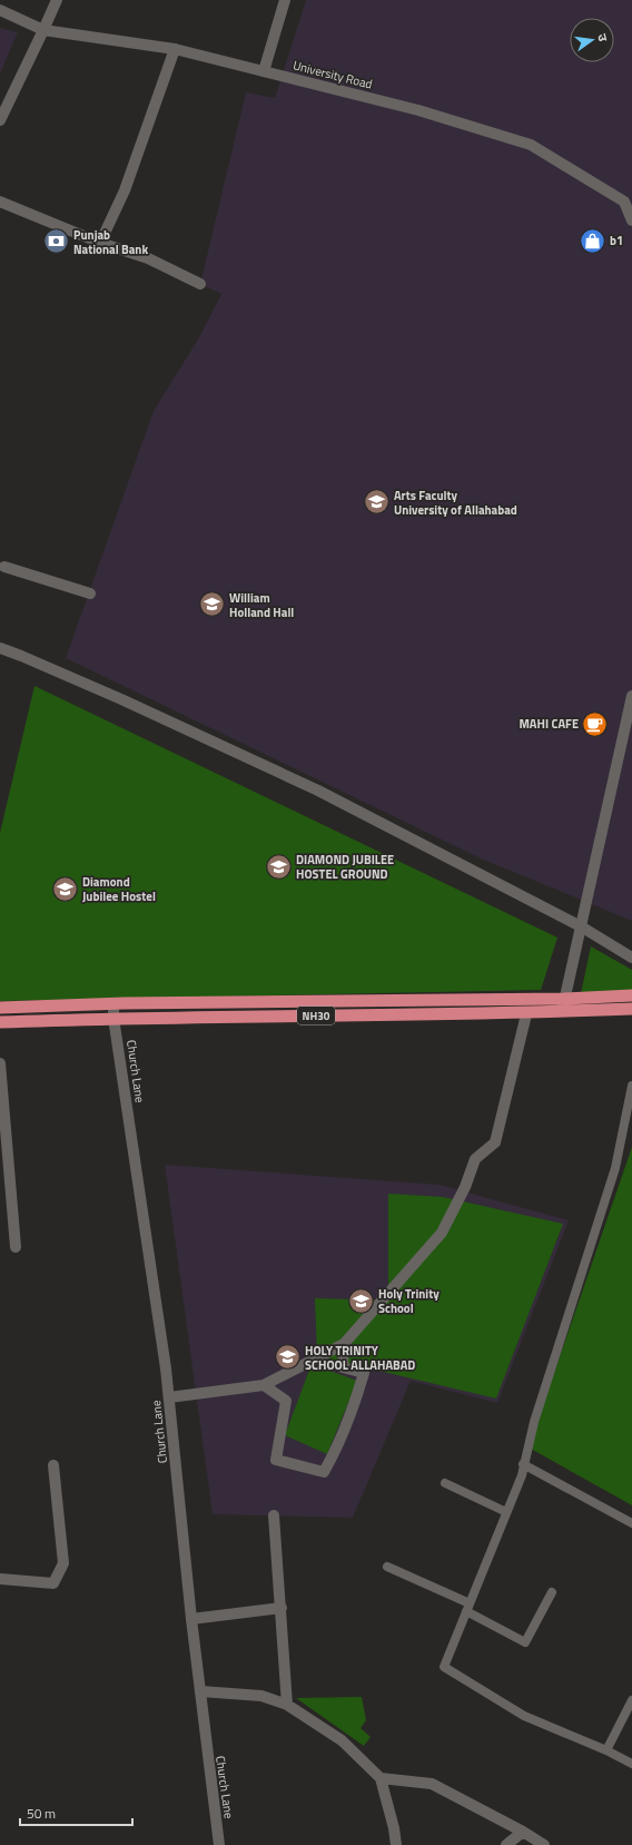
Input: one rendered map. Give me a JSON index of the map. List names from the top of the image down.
{
  "streets": {
    "highway": ["NH30"],
    "street": ["University Road", "Church Lane"]
  },
  "crossings": [
    ["NH30", "Church Lane"]
  ],
  "places": {
    "shop": ["b1"],
    "bank": ["Punjab National Bank"],
    "school or university": [
      "Arts Faculty University of Allahabad",
      "William Holland Hall",
      "DIAMOND JUBILEE HOSTEL GROUND",
      "Diamond Jubilee Hostel",
      "Holy Trinity School",
      "HOLY TRINITY SCHOOL ALLAHABAD"
    ],
    "cafe": ["MAHI CAFE"]
  },
  "scale_bar": "50 m",
  "north": "right"
}
